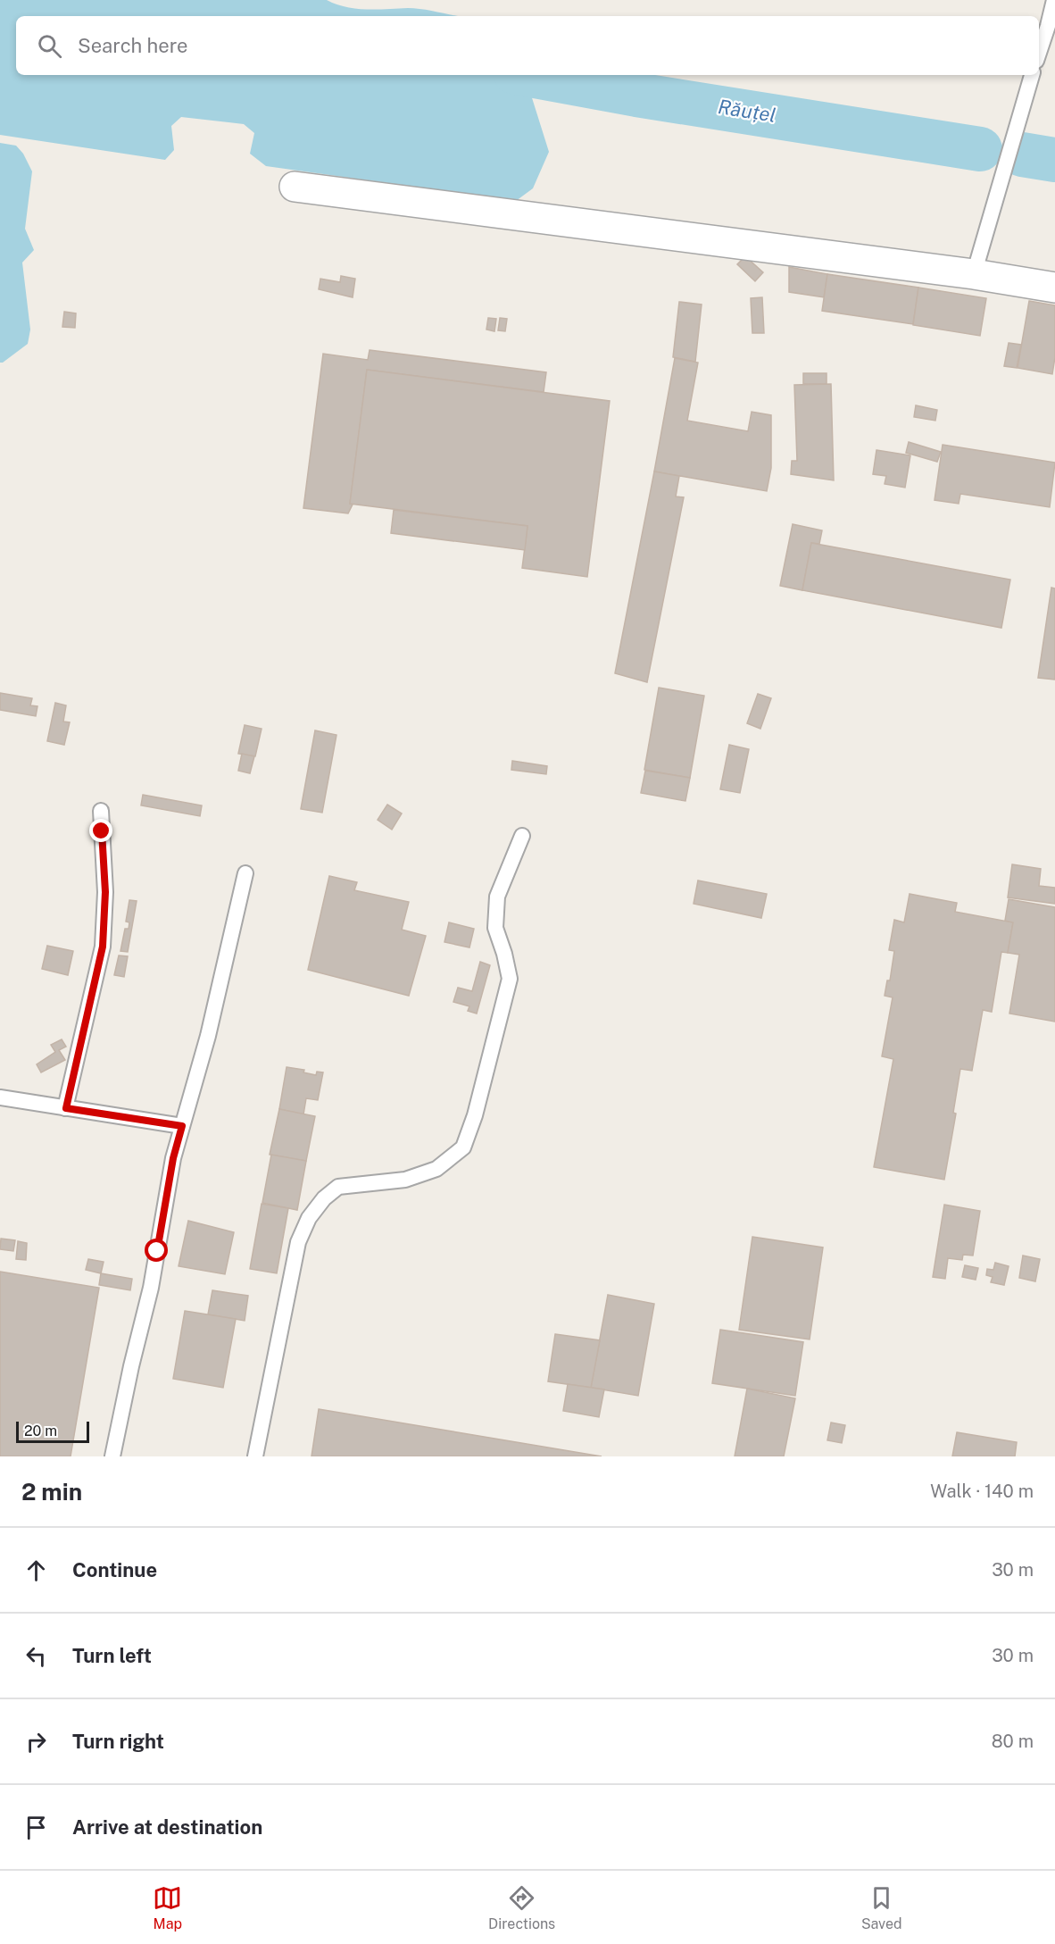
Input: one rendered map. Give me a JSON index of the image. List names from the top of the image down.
{
  "water": ["Răuțel"],
  "scale_bar": "20 m",
  "page": {
    "search": "Search here",
    "scale": "20 m",
    "heading": ["2 min", "Walk · 140 m"],
    "list": [
      ["Continue", "30 m"],
      ["Turn left", "30 m"],
      ["Turn right", "80 m"],
      "Arrive at destination"
    ],
    "nav": ["Map", "Directions", "Saved"]
  }
}
